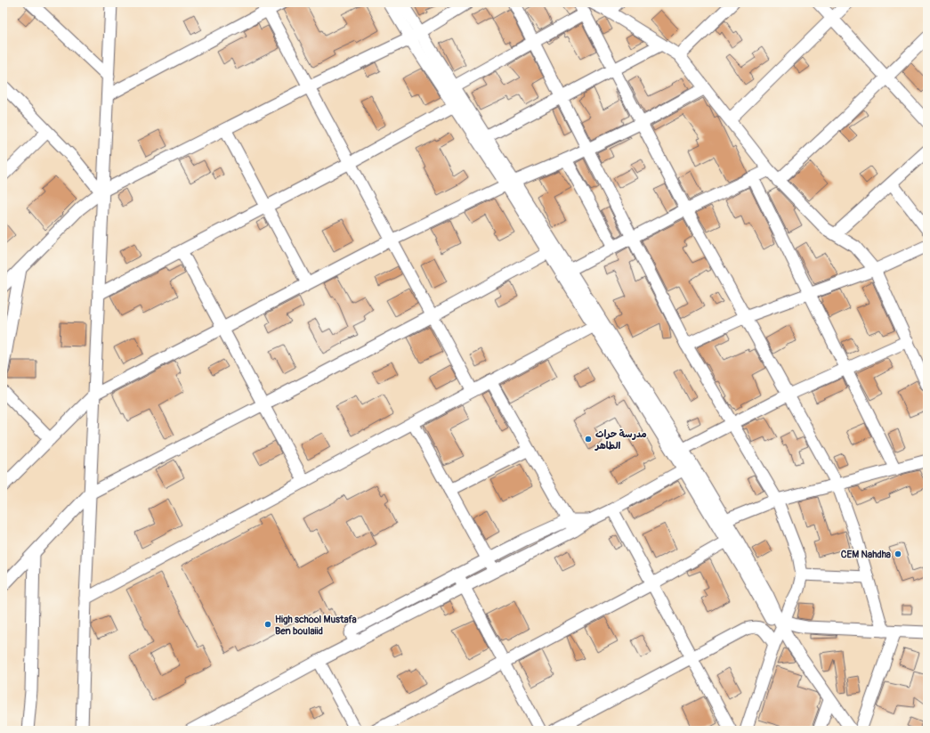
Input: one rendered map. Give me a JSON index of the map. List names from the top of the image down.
{
  "places": ["مدرسة حراث الطاهر", "CEM Nahdha", "High school Mustafa Ben boulaiid"]
}
